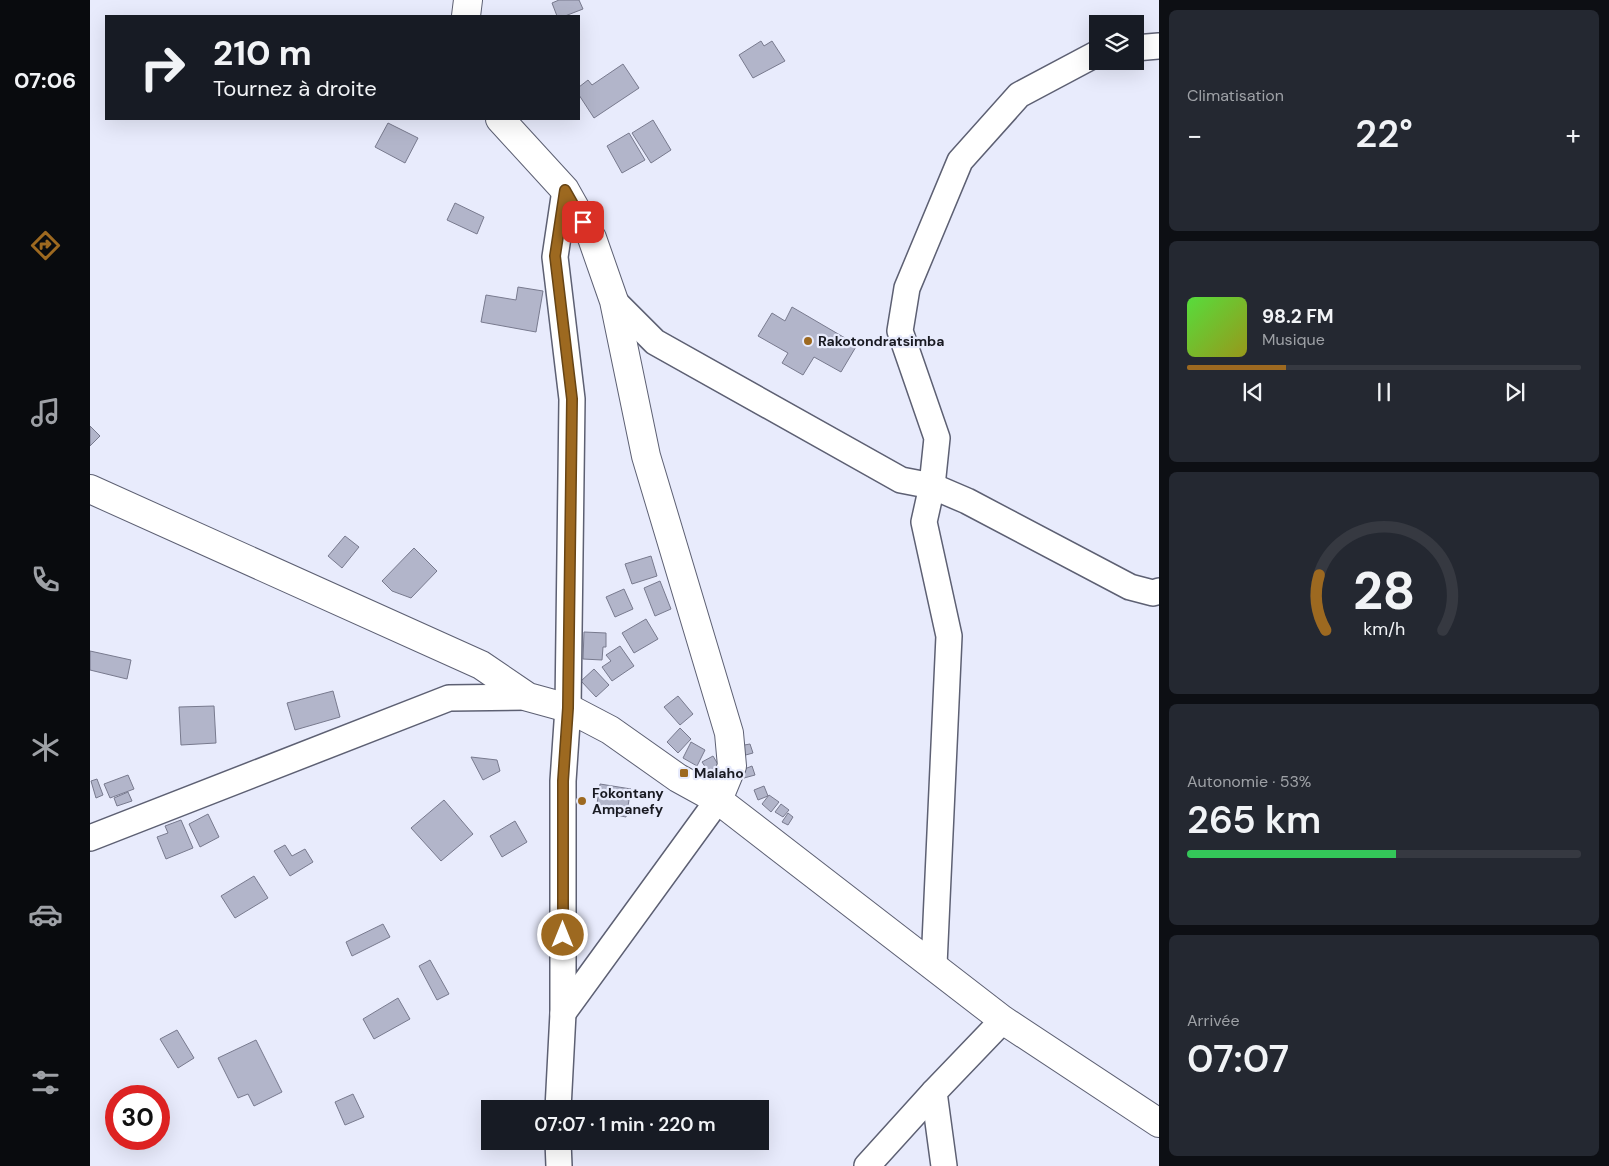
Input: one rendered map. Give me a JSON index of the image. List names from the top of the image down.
{
  "places": {
    "other": ["Rakotondratsimba", "Fokontany Ampanefy"],
    "transit": ["Malaho"]
  },
  "page": {
    "tabs": "07:06",
    "tile": [
      "Climatisation",
      ["Autonomie · 53%", "265 km"],
      ["Arrivée", "07:07"]
    ],
    "turn": ["210 m", "Tournez à droite"],
    "heat": ["−", "22°", "+"],
    "song": ["98.2 FM", "Musique"],
    "limit": "30",
    "trip": "07:07 · 1 min · 220 m",
    "gauge": ["28", "km/h"]
  }
}
